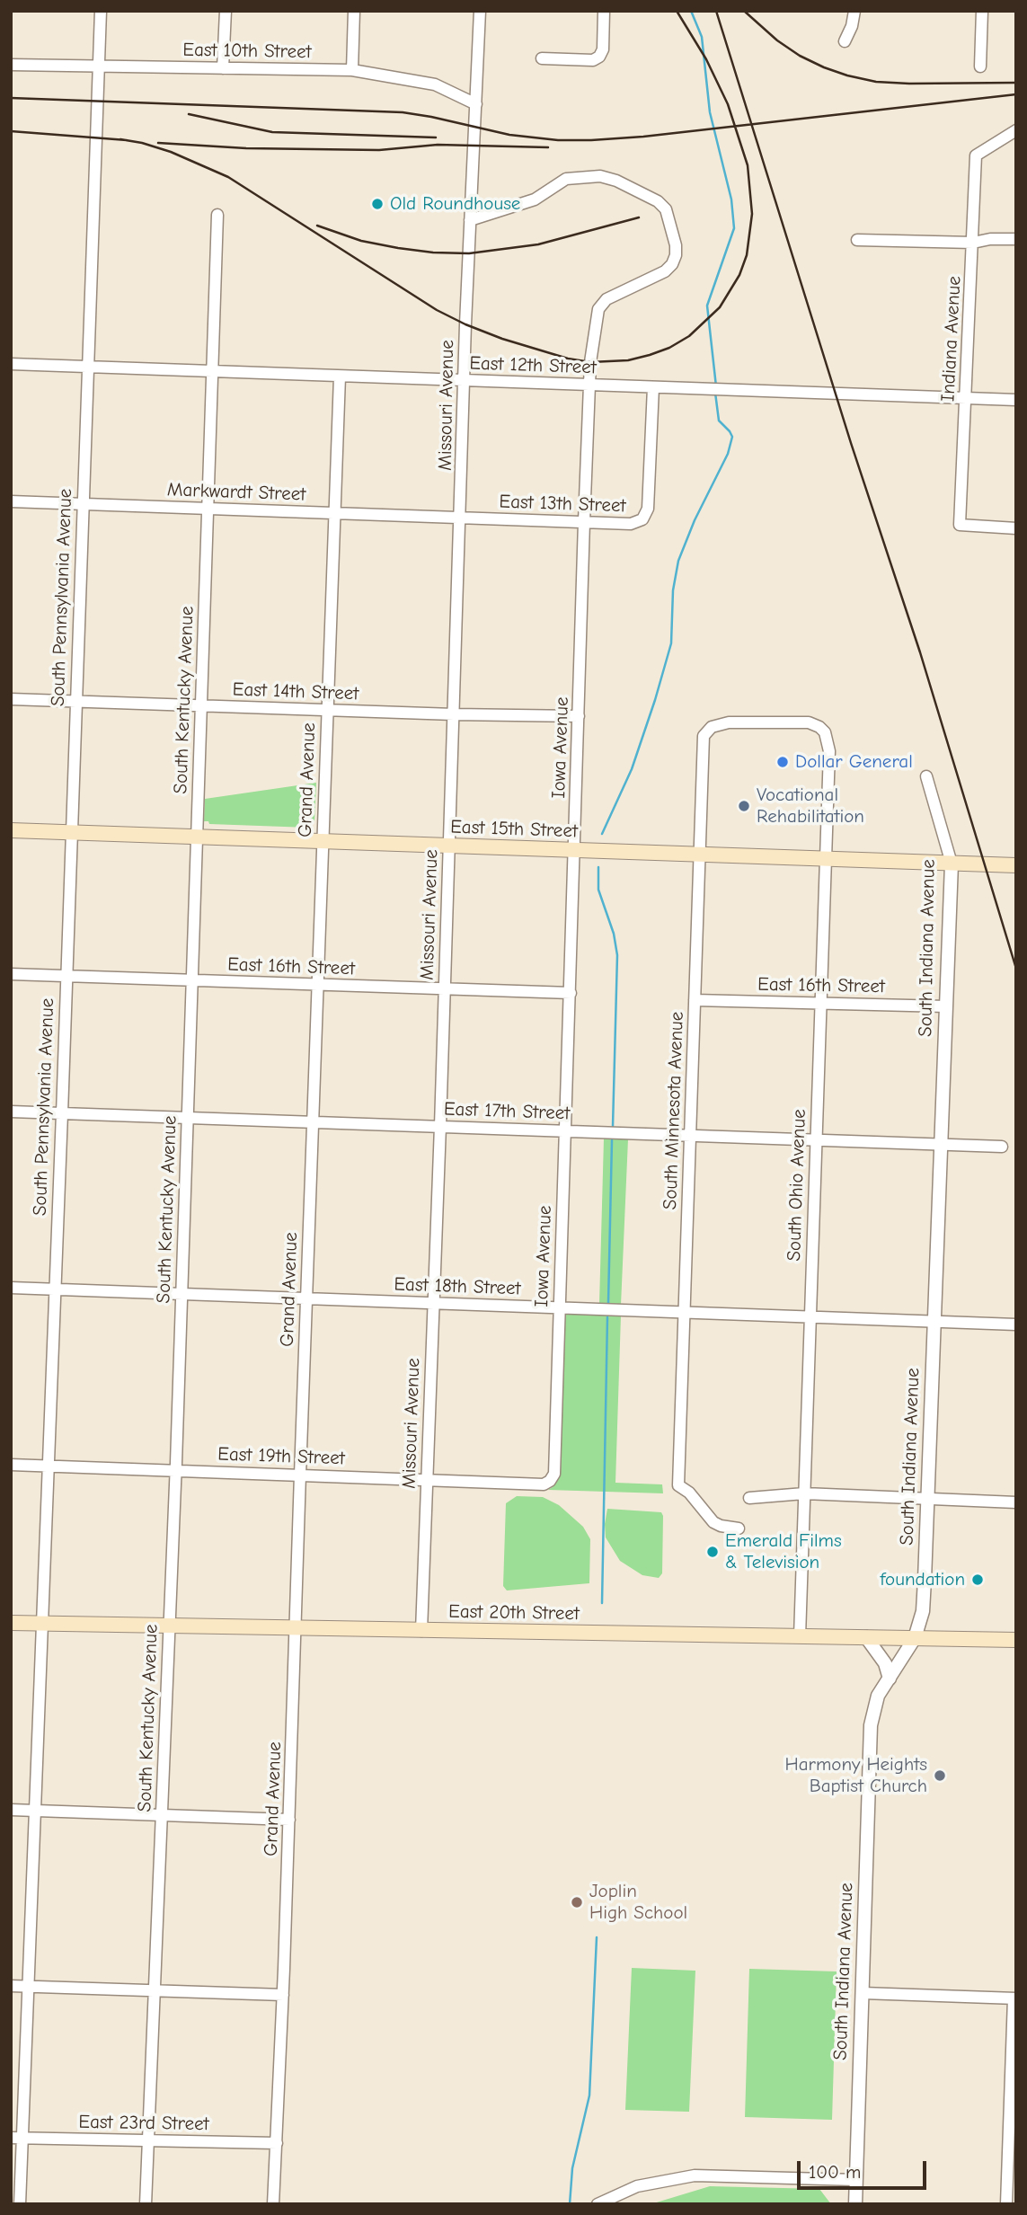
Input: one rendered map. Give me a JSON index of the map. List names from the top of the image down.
{
  "streets": {
    "main road": ["East 15th Street", "East 20th Street"],
    "street": [
      "East 10th Street",
      "Indiana Avenue",
      "East 12th Street",
      "Missouri Avenue",
      "Markwardt Street",
      "East 13th Street",
      "South Pennsylvania Avenue",
      "East 14th Street",
      "South Kentucky Avenue",
      "Iowa Avenue",
      "Grand Avenue",
      "South Indiana Avenue",
      "East 16th Street",
      "South Minnesota Avenue",
      "East 17th Street",
      "South Ohio Avenue",
      "East 18th Street",
      "East 19th Street",
      "East 23rd Street"
    ]
  },
  "crossings": [
    ["East 10th Street", "Missouri Avenue"],
    ["East 10th Street", "South Pennsylvania Avenue"],
    ["Indiana Avenue", "East 12th Street"],
    ["East 12th Street", "Missouri Avenue"],
    ["East 12th Street", "East 13th Street"],
    ["East 12th Street", "South Pennsylvania Avenue"],
    ["East 12th Street", "South Kentucky Avenue"],
    ["East 12th Street", "Iowa Avenue"],
    ["East 12th Street", "Grand Avenue"],
    ["Missouri Avenue", "Markwardt Street"],
    ["Missouri Avenue", "East 13th Street"],
    ["Missouri Avenue", "East 14th Street"],
    ["Missouri Avenue", "Iowa Avenue"],
    ["Missouri Avenue", "East 15th Street"],
    ["Missouri Avenue", "East 16th Street"],
    ["Missouri Avenue", "East 17th Street"],
    ["Missouri Avenue", "East 18th Street"],
    ["Missouri Avenue", "East 19th Street"],
    ["Missouri Avenue", "East 20th Street"],
    ["Markwardt Street", "East 13th Street"],
    ["Markwardt Street", "South Pennsylvania Avenue"],
    ["Markwardt Street", "South Kentucky Avenue"],
    ["Markwardt Street", "Grand Avenue"],
    ["East 13th Street", "Iowa Avenue"],
    ["South Pennsylvania Avenue", "East 14th Street"],
    ["South Pennsylvania Avenue", "East 15th Street"],
    ["South Pennsylvania Avenue", "East 16th Street"],
    ["South Pennsylvania Avenue", "East 17th Street"],
    ["South Pennsylvania Avenue", "East 18th Street"],
    ["South Pennsylvania Avenue", "East 19th Street"],
    ["South Pennsylvania Avenue", "East 20th Street"],
    ["South Pennsylvania Avenue", "East 23rd Street"],
    ["East 14th Street", "South Kentucky Avenue"],
    ["East 14th Street", "Iowa Avenue"],
    ["East 14th Street", "Grand Avenue"],
    ["South Kentucky Avenue", "East 15th Street"],
    ["South Kentucky Avenue", "East 16th Street"],
    ["South Kentucky Avenue", "East 17th Street"],
    ["South Kentucky Avenue", "East 18th Street"],
    ["South Kentucky Avenue", "East 19th Street"],
    ["South Kentucky Avenue", "East 20th Street"],
    ["South Kentucky Avenue", "East 23rd Street"],
    ["Iowa Avenue", "East 15th Street"],
    ["Iowa Avenue", "East 16th Street"],
    ["Iowa Avenue", "East 17th Street"],
    ["Iowa Avenue", "East 18th Street"],
    ["Iowa Avenue", "East 19th Street"],
    ["Grand Avenue", "East 15th Street"],
    ["Grand Avenue", "East 16th Street"],
    ["Grand Avenue", "East 17th Street"],
    ["Grand Avenue", "East 18th Street"],
    ["Grand Avenue", "East 19th Street"],
    ["Grand Avenue", "East 20th Street"],
    ["Grand Avenue", "East 23rd Street"],
    ["East 15th Street", "South Indiana Avenue"],
    ["East 15th Street", "South Minnesota Avenue"],
    ["East 15th Street", "South Ohio Avenue"],
    ["South Indiana Avenue", "East 16th Street"],
    ["South Indiana Avenue", "East 17th Street"],
    ["South Indiana Avenue", "East 18th Street"],
    ["South Indiana Avenue", "East 20th Street"],
    ["East 16th Street", "South Minnesota Avenue"],
    ["East 16th Street", "South Ohio Avenue"],
    ["South Minnesota Avenue", "East 17th Street"],
    ["South Minnesota Avenue", "South Ohio Avenue"],
    ["South Minnesota Avenue", "East 18th Street"],
    ["East 17th Street", "South Ohio Avenue"],
    ["South Ohio Avenue", "East 18th Street"],
    ["South Ohio Avenue", "East 20th Street"]
  ],
  "places": [
    "Old Roundhouse",
    "Dollar General",
    "Vocational Rehabilitation",
    "Emerald Films & Television",
    "foundation",
    "Harmony Heights Baptist Church",
    "Joplin High School"
  ],
  "scale_bar": "100 m"
}
